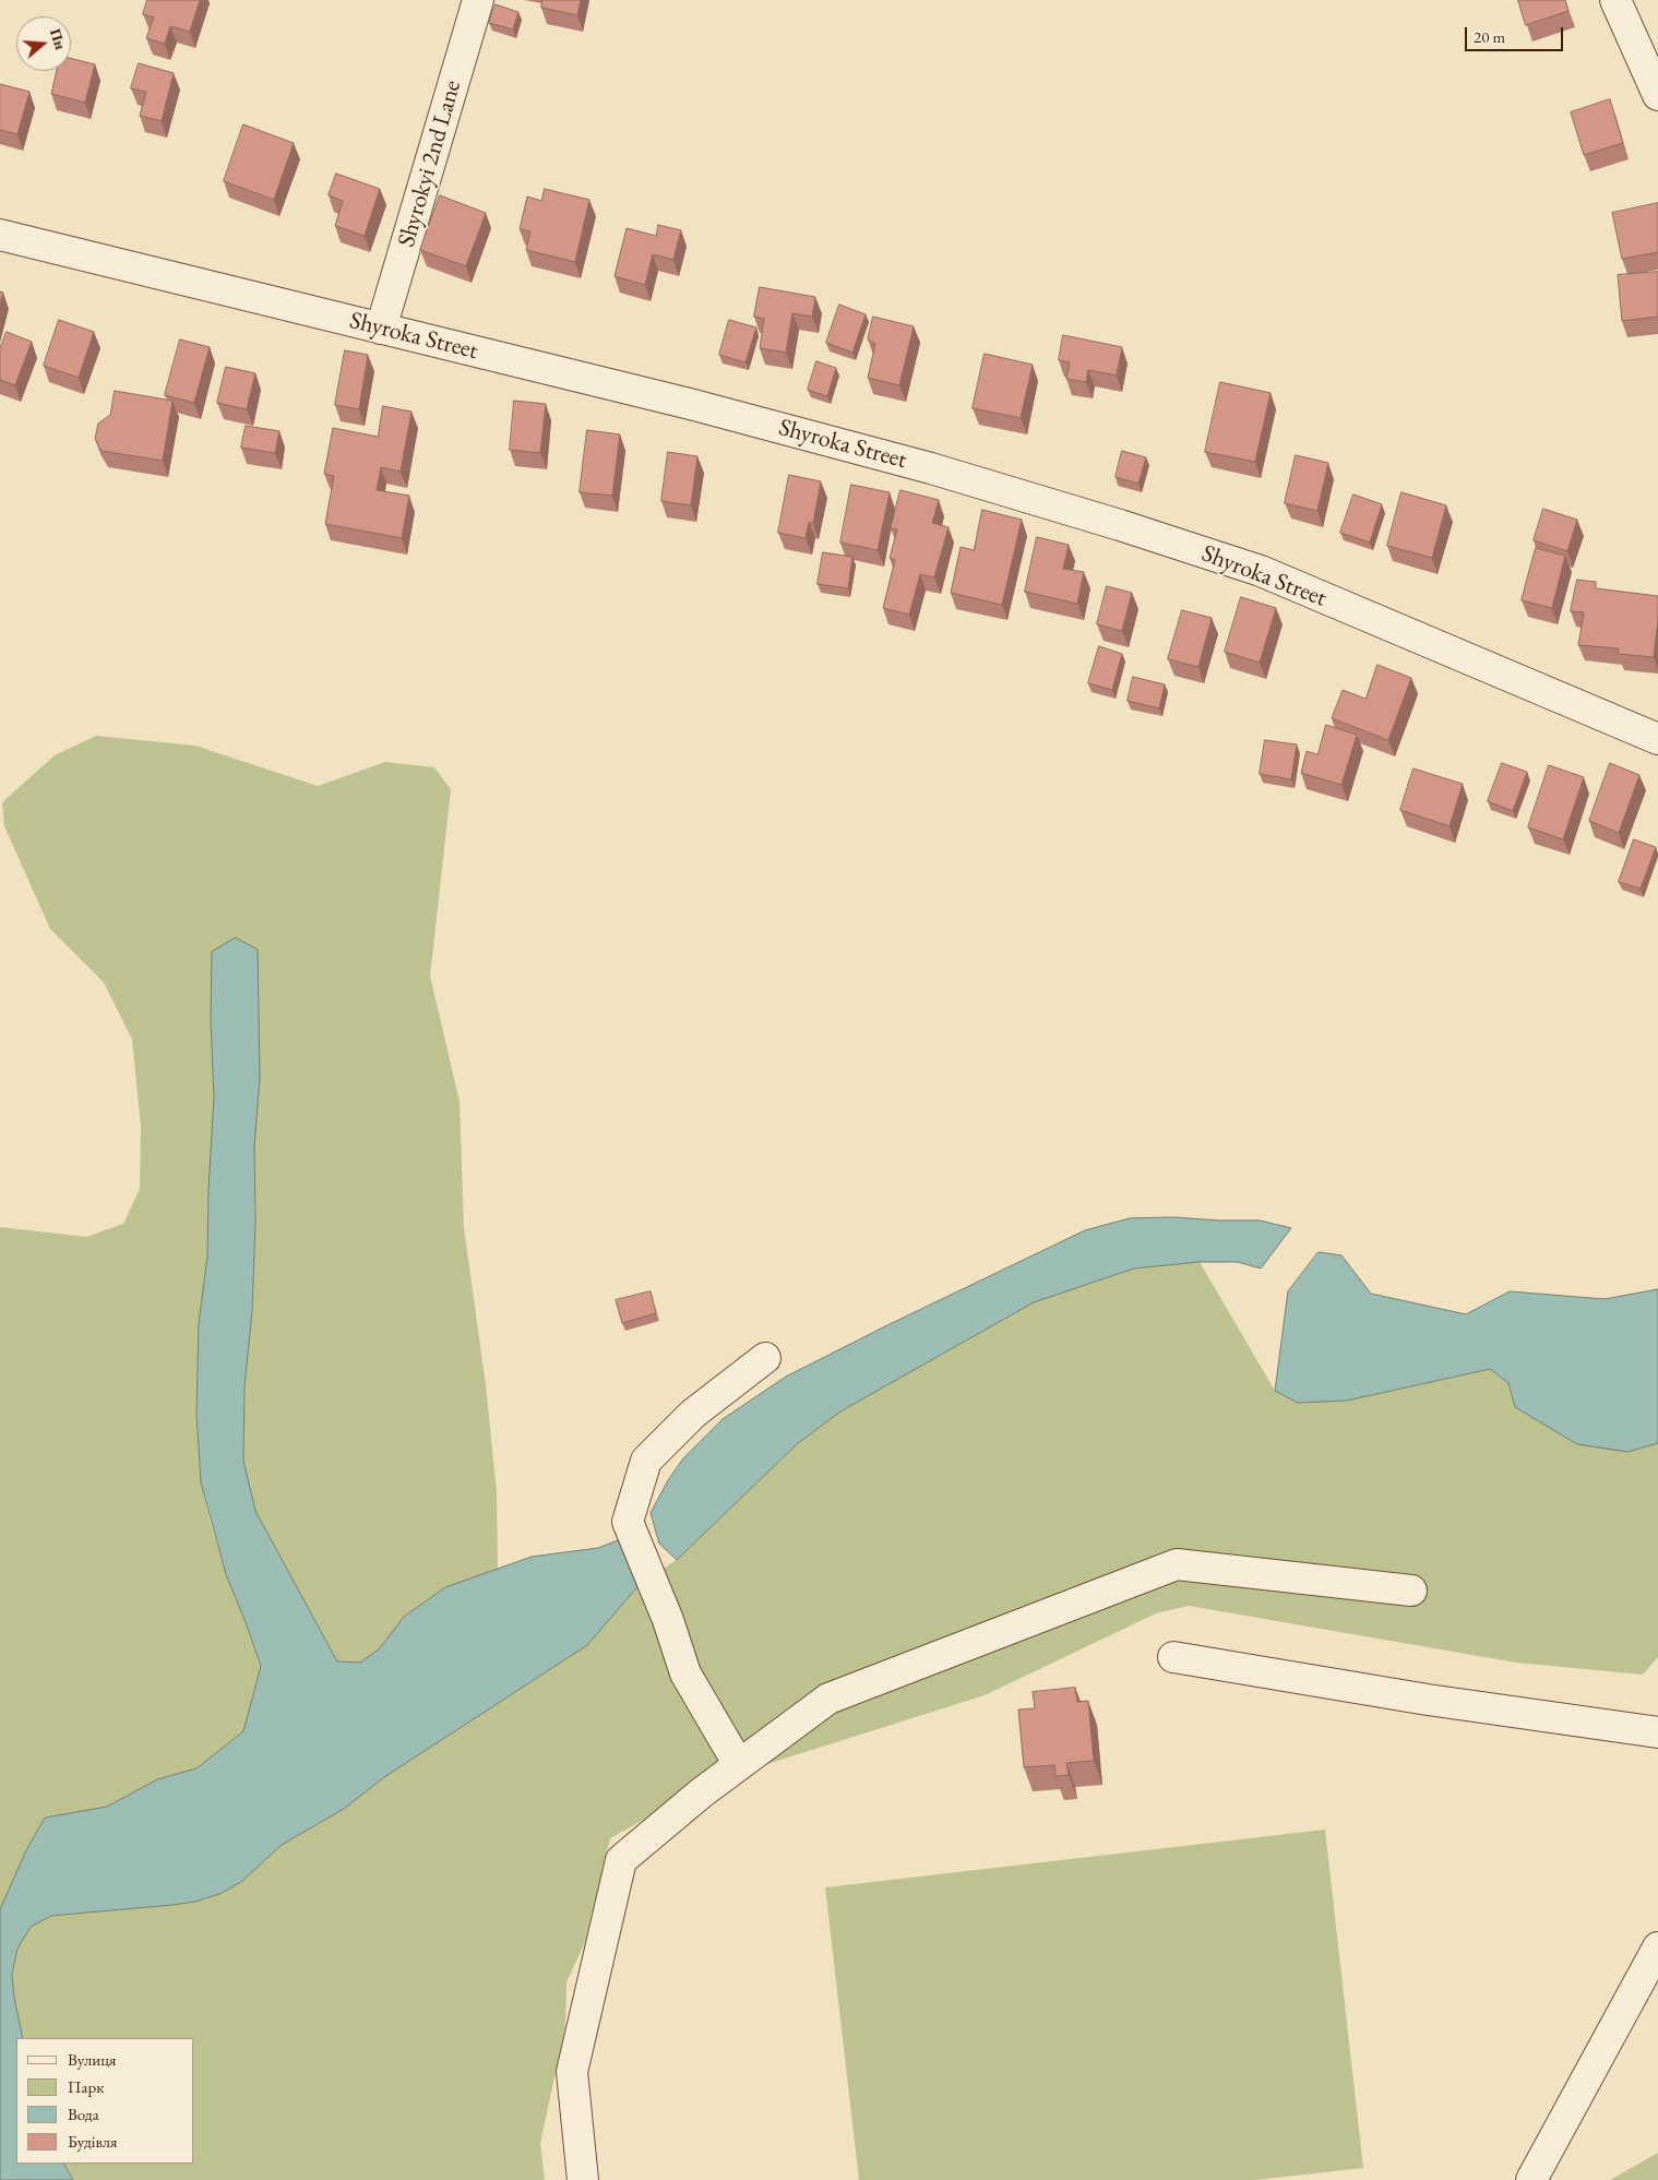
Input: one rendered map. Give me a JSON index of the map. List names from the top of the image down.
{
  "streets": {
    "street": ["Shyrokyi 2nd Lane", "Shyroka Street"]
  },
  "crossings": [
    ["Shyrokyi 2nd Lane", "Shyroka Street"]
  ],
  "legend": [
    "Вулиця",
    "Парк",
    "Вода",
    "Будівля"
  ],
  "scale_bar": "20 m",
  "north": "right"
}
